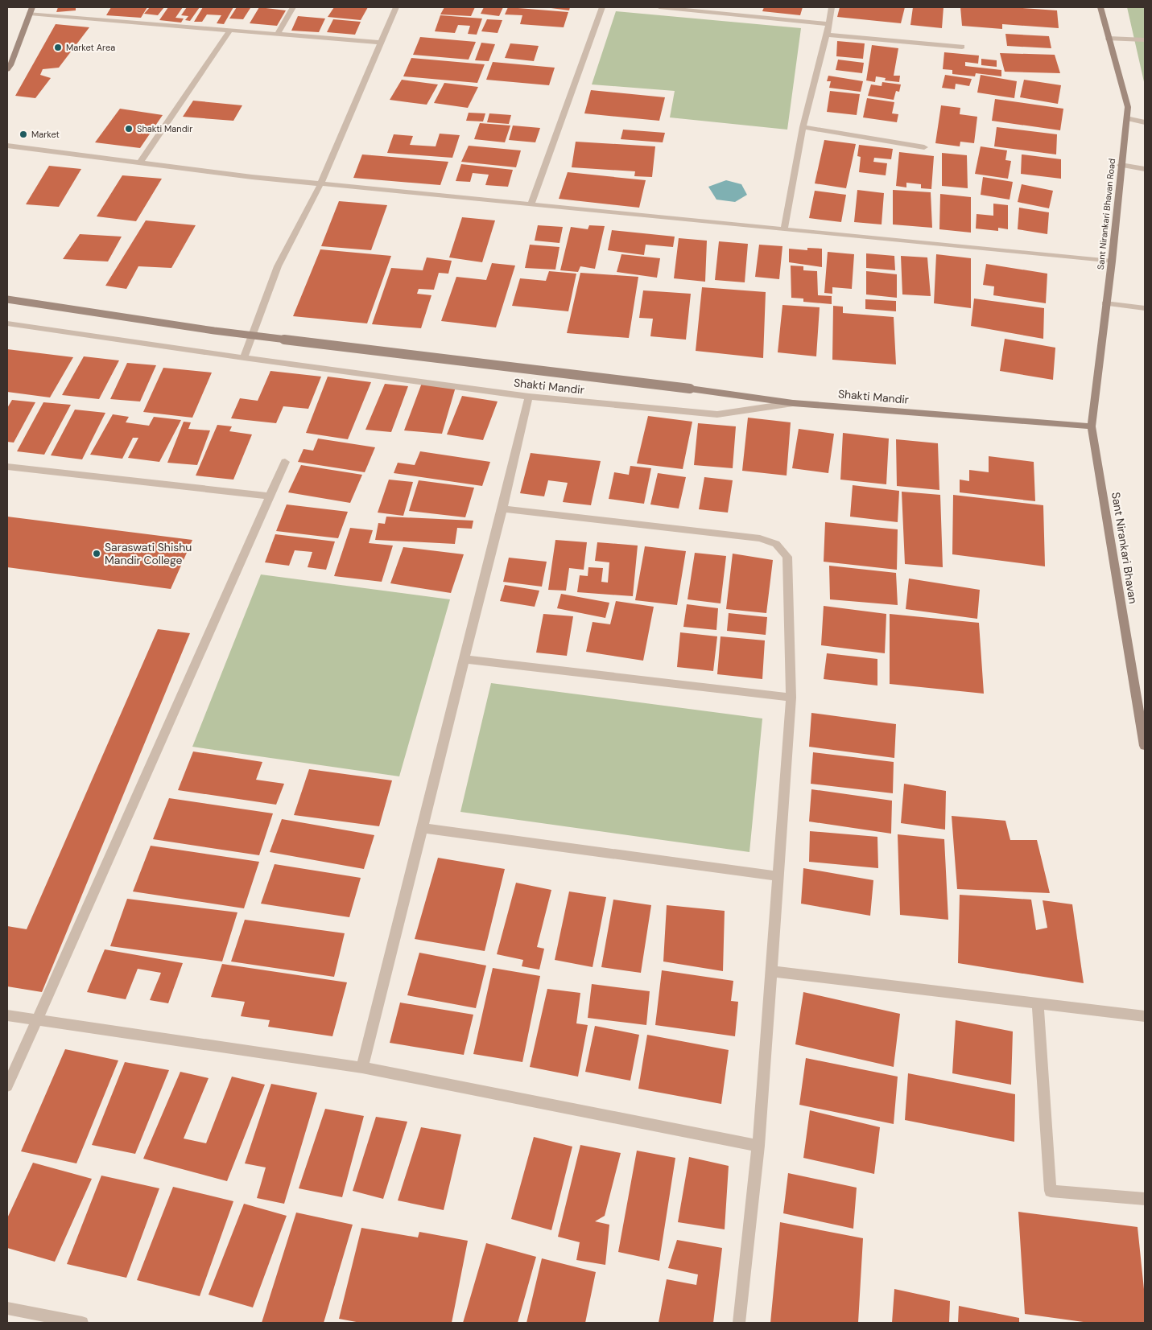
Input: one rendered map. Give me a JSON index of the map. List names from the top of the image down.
{
  "streets": {
    "street": ["Sant Nirankari Bhavan Road", "Shakti Mandir", "Sant Nirankari Bhavan"]
  },
  "crossings": [
    ["Sant Nirankari Bhavan Road", "Shakti Mandir"],
    ["Sant Nirankari Bhavan Road", "Sant Nirankari Bhavan"],
    ["Shakti Mandir", "Sant Nirankari Bhavan"]
  ],
  "places": [
    "Market Area",
    "Shakti Mandir",
    "Market",
    "Saraswati Shishu Mandir College"
  ]
}
